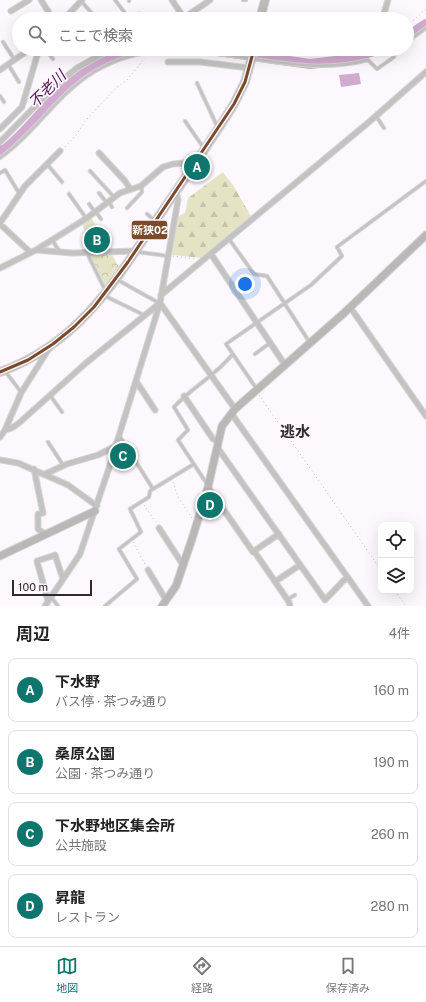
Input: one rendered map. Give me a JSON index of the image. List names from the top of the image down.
{
  "districts": ["逃水"],
  "water": ["不老川"],
  "lines": ["transit line 新狭02"],
  "scale_bar": "100 m",
  "page": {
    "search": "ここで検索",
    "pins": [
      "A",
      "B",
      "C",
      "D"
    ],
    "scale": "100 m",
    "heading": ["周辺", "4件"],
    "list": [
      {
        "mark": "A",
        "name": "下水野",
        "note": "バス停 · 茶つみ通り",
        "value": "160 m"
      },
      {
        "mark": "B",
        "name": "桑原公園",
        "note": "公園 · 茶つみ通り",
        "value": "190 m"
      },
      {
        "mark": "C",
        "name": "下水野地区集会所",
        "note": "公共施設",
        "value": "260 m"
      },
      {
        "mark": "D",
        "name": "昇龍",
        "note": "レストラン",
        "value": "280 m"
      }
    ],
    "nav": ["地図", "経路", "保存済み"]
  }
}
